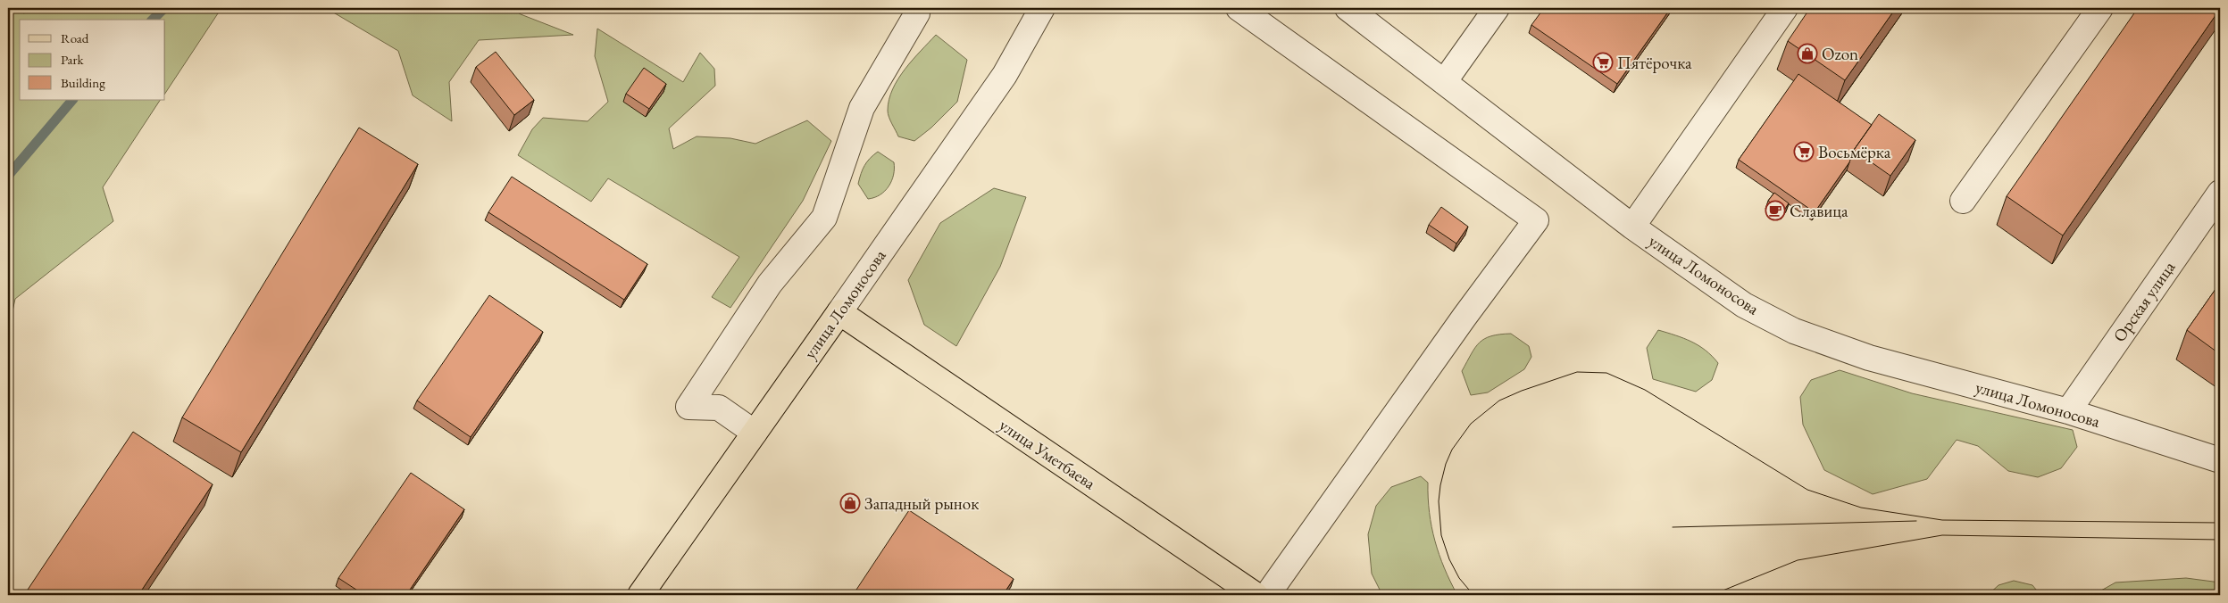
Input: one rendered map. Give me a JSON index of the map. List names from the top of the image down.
{
  "streets": {
    "main road": ["улица Ломоносова", "улица Уметбаева"],
    "street": ["Орская улица"]
  },
  "crossings": [
    ["улица Ломоносова", "Орская улица"],
    ["улица Ломоносова", "улица Уметбаева"]
  ],
  "places": {
    "shop": ["Ozon", "Западный рынок"],
    "supermarket": ["Пятёрочка", "Восьмёрка"],
    "cafe": ["Славица"]
  },
  "legend": ["Road", "Park", "Building"]
}
